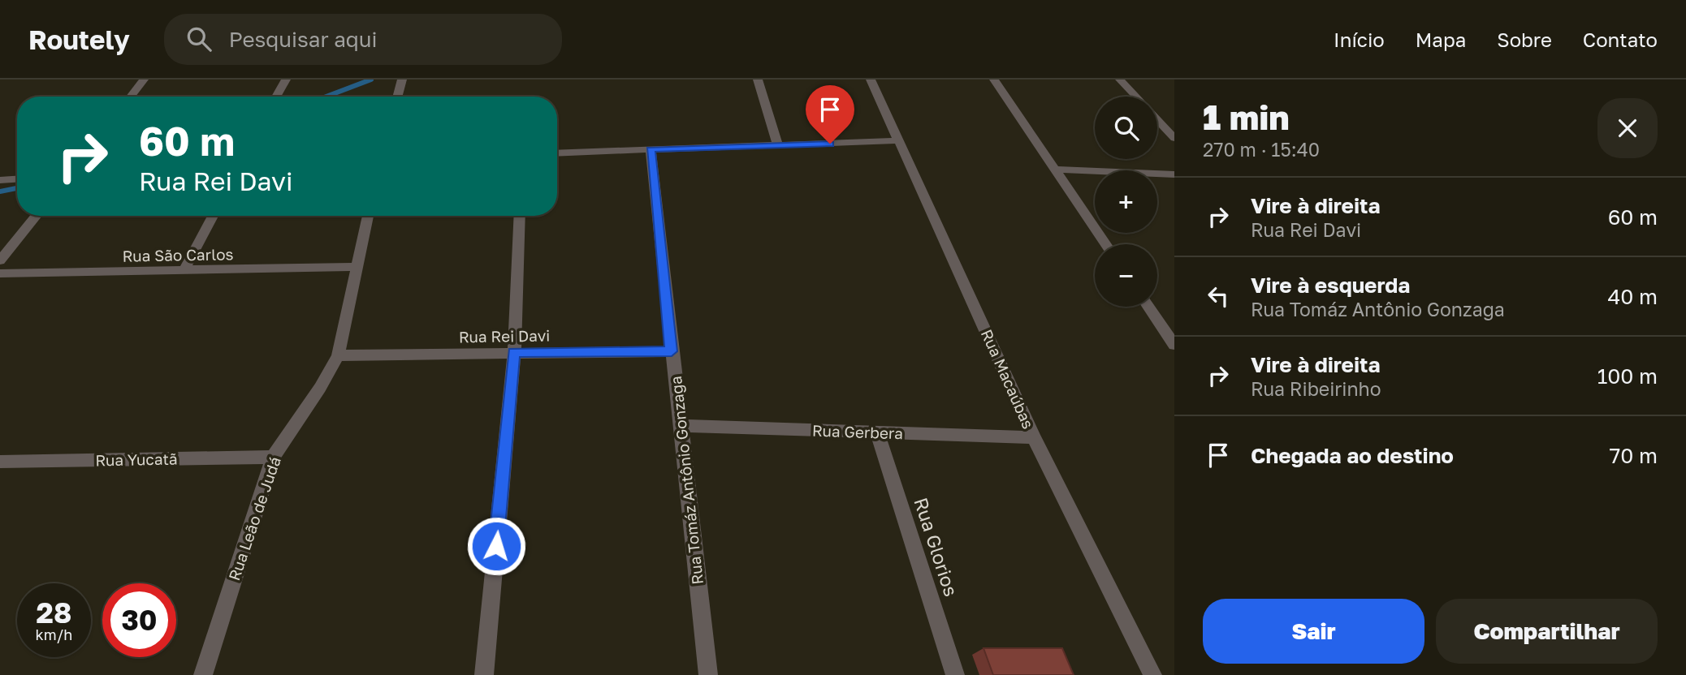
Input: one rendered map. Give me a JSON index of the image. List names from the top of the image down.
{
  "streets": {
    "street": [
      "Rua São Carlos",
      "Rua Rei Davi",
      "Rua Macaúbas",
      "Rua Gerbera",
      "Rua Yucatã",
      "Rua Tomáz Antônio Gonzaga",
      "Rua Leão de Judá",
      "Rua Glorios"
    ]
  },
  "crossings": [
    ["Rua São Carlos", "Rua Leão de Judá"],
    ["Rua Rei Davi", "Rua Tomáz Antônio Gonzaga"],
    ["Rua Rei Davi", "Rua Leão de Judá"],
    ["Rua Macaúbas", "Rua Gerbera"],
    ["Rua Gerbera", "Rua Tomáz Antônio Gonzaga"],
    ["Rua Gerbera", "Rua Glorios"],
    ["Rua Yucatã", "Rua Leão de Judá"]
  ],
  "page": {
    "header": "Routely",
    "search": "Pesquisar aqui",
    "nav": [
      "Início",
      "Mapa",
      "Sobre",
      "Contato"
    ],
    "heading": ["1 min", "270 m · 15:40"],
    "map_buttons": ["+", "−"],
    "turn": ["60 m", "Rua Rei Davi"],
    "list": [
      {
        "name": "Vire à direita",
        "note": "Rua Rei Davi",
        "value": "60 m"
      },
      {
        "name": "Vire à esquerda",
        "note": "Rua Tomáz Antônio Gonzaga",
        "value": "40 m"
      },
      {
        "name": "Vire à direita",
        "note": "Rua Ribeirinho",
        "value": "100 m"
      },
      {
        "name": "Chegada ao destino",
        "value": "70 m"
      }
    ],
    "speed": "28 km/h",
    "limit": "30",
    "buttons": ["Sair", "Compartilhar"]
  }
}
